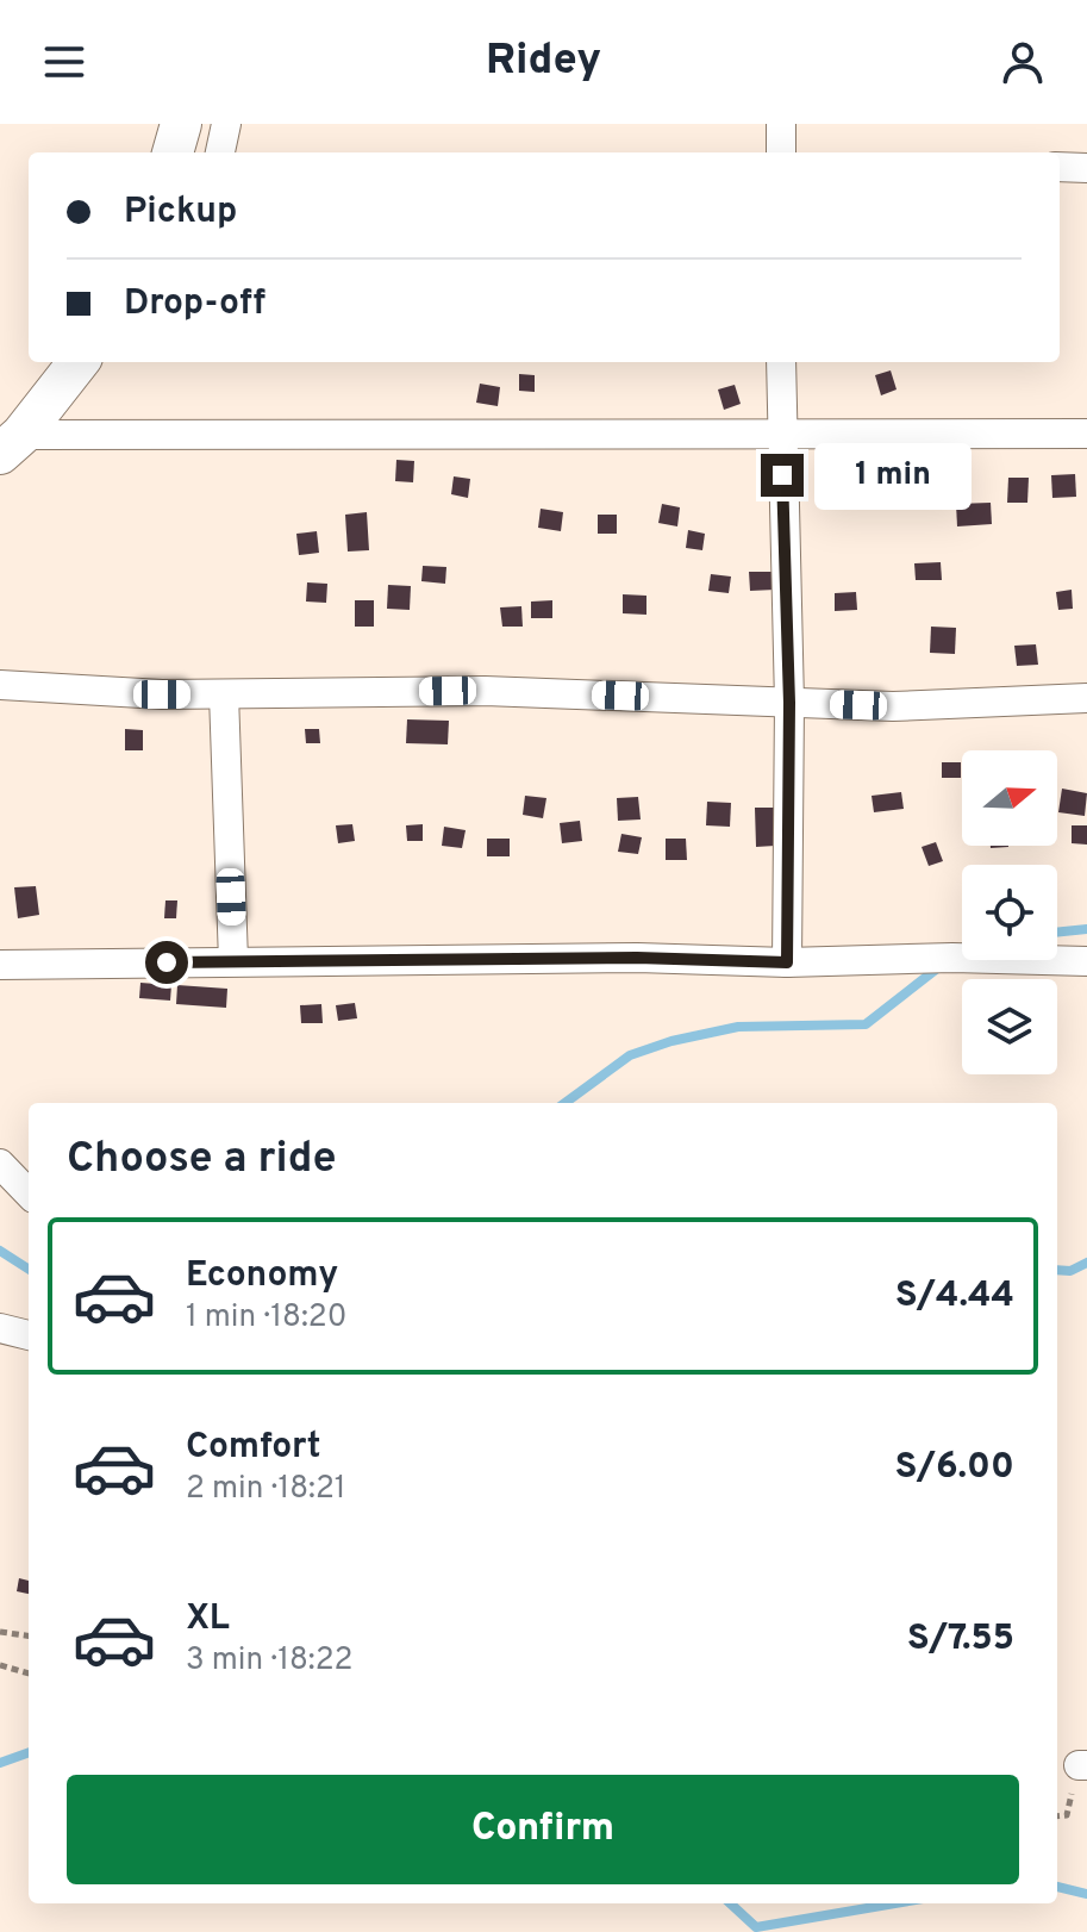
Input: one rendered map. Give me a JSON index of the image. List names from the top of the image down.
{
  "north": "right",
  "page": {
    "header": "Ridey",
    "banner": ["Pickup", "Drop-off"],
    "bubble": "1 min",
    "heading": "Choose a ride",
    "list": [
      {
        "name": "Economy",
        "note": "1 min · 18:20",
        "value": "S/4.44"
      },
      {
        "name": "Comfort",
        "note": "2 min · 18:21",
        "value": "S/6.00"
      },
      {
        "name": "XL",
        "note": "3 min · 18:22",
        "value": "S/7.55"
      }
    ],
    "buttons": "Confirm"
  }
}
